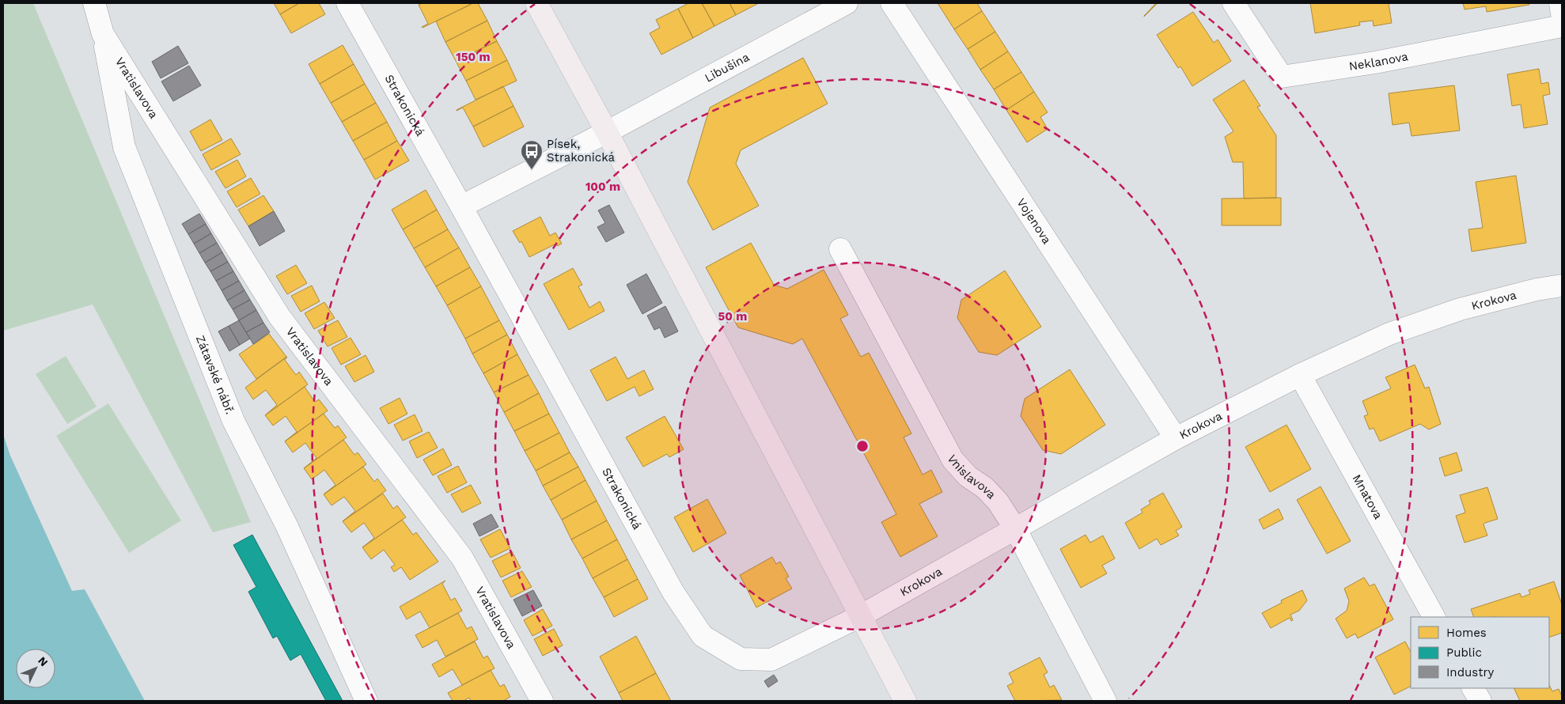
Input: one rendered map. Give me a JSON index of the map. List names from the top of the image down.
{
  "streets": {
    "street": [
      "Neklanova",
      "Libušina",
      "Vratislavova",
      "Strakonická",
      "Vojenova",
      "Krokova",
      "Zátavské nábř.",
      "Vnislavova",
      "Mnatova"
    ]
  },
  "crossings": [
    ["Vratislavova", "Zátavské nábř."],
    ["Strakonická", "Krokova"],
    ["Vojenova", "Krokova"],
    ["Krokova", "Vnislavova"],
    ["Krokova", "Mnatova"]
  ],
  "places": {
    "bus stop": ["Písek, Strakonická"]
  },
  "legend": ["Homes", "Public", "Industry"],
  "north": "top right",
  "rings": ["150 m", "100 m", "50 m"]
}
